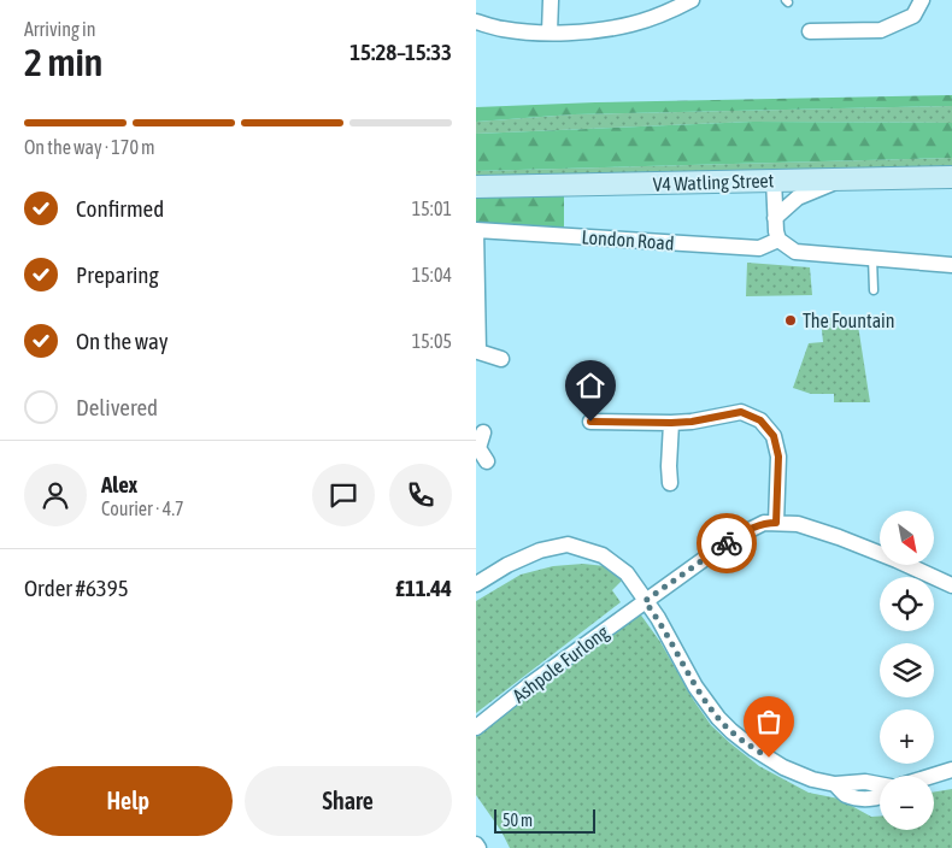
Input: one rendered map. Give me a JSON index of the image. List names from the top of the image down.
{
  "streets": {
    "street": ["V4 Watling Street", "London Road", "Ashpole Furlong"]
  },
  "places": ["The Fountain"],
  "scale_bar": "50 m",
  "north": "bottom right",
  "page": {
    "heading": ["2 min", "Arriving in", "15:28–15:33"],
    "panel": [
      "Alex",
      "Courier · 4.7",
      "Order #6395",
      "£11.44"
    ],
    "bar": "On the way · 170 m",
    "list": [
      ["Confirmed", "15:01"],
      ["Preparing", "15:04"],
      ["On the way", "15:05"],
      "Delivered"
    ],
    "map_buttons": ["+", "−"],
    "buttons": ["Help", "Share"],
    "scale": "50 m"
  }
}
